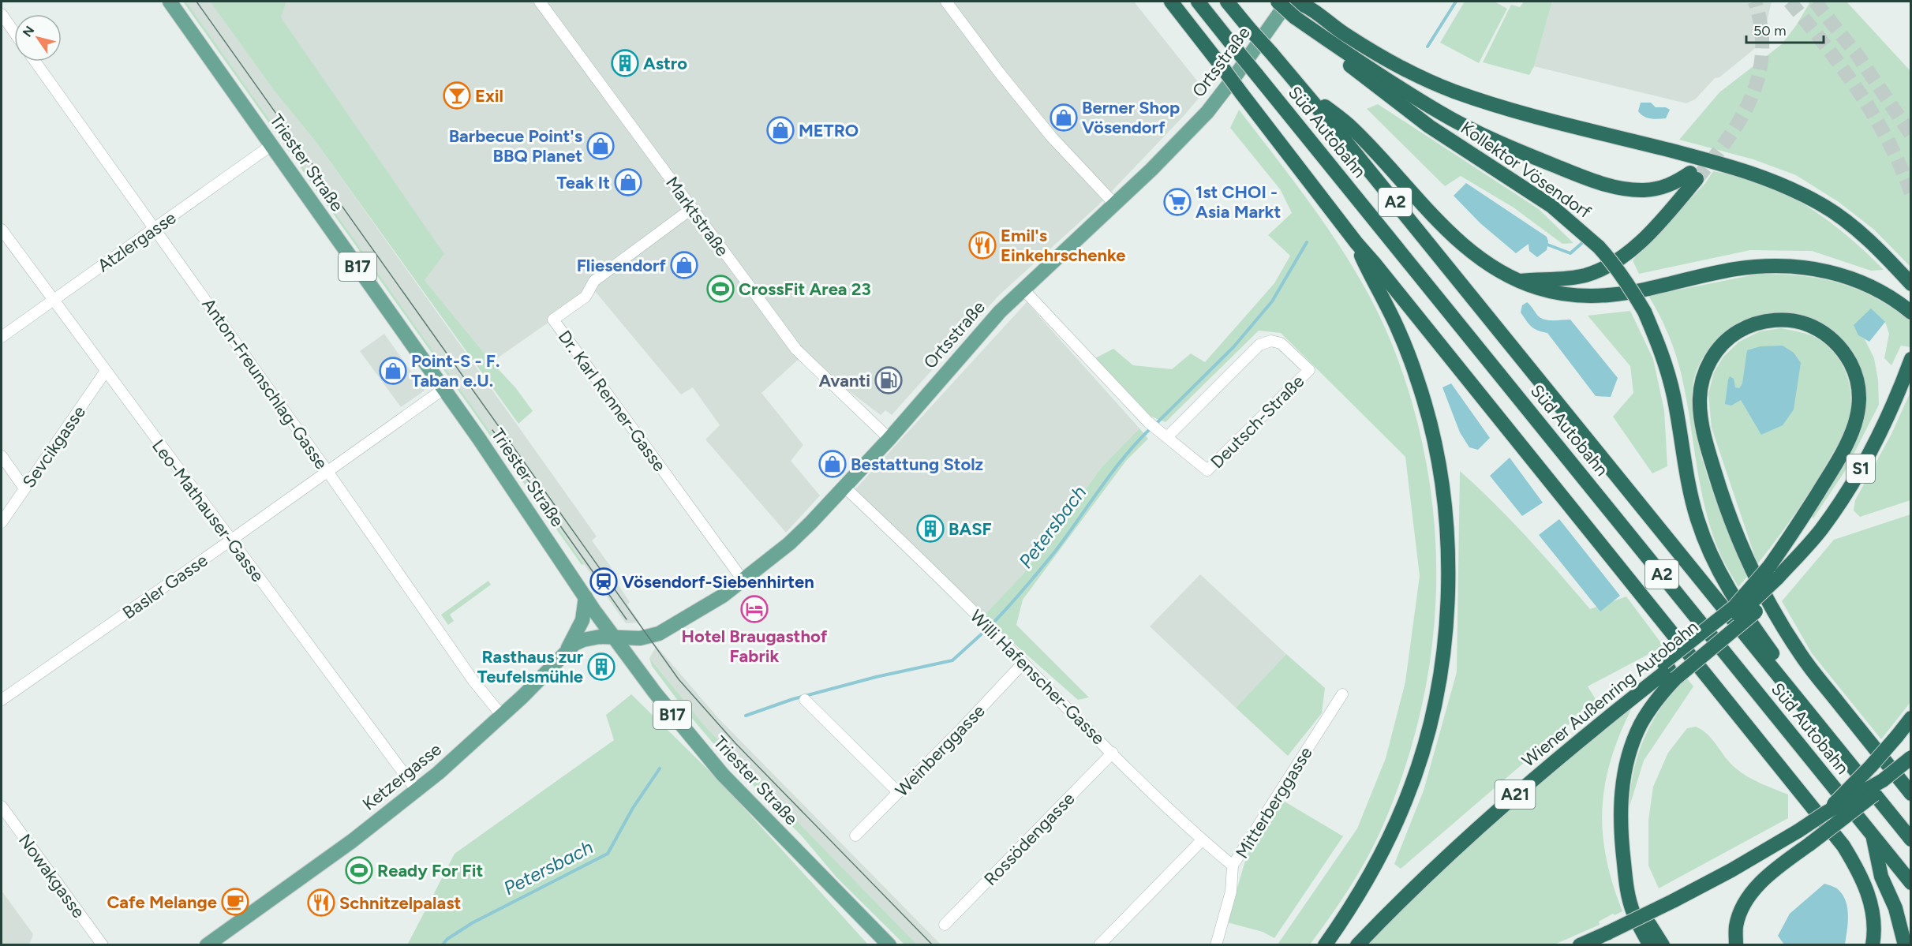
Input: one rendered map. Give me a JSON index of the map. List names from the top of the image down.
{
  "streets": {
    "highway": [
      "Süd Autobahn",
      "Kollektor Vösendorf",
      "A2",
      "S1",
      "Wiener Außenring Autobahn",
      "A21"
    ],
    "main road": [
      "Ortsstraße",
      "Triester Straße",
      "B17",
      "Ketzergasse"
    ],
    "street": [
      "Marktstraße",
      "Atzlergasse",
      "Anton-Freunschlag-Gasse",
      "Dr. Karl Renner-Gasse",
      "Deutsch-Straße",
      "Sevcikgasse",
      "Leo-Mathauser-Gasse",
      "Basler Gasse",
      "Willi Hafenscher-Gasse",
      "Weinberggasse",
      "Mitterberggasse",
      "Rossödengasse",
      "Nowakgasse"
    ]
  },
  "crossings": [
    ["Ortsstraße", "Triester Straße"],
    ["Ortsstraße", "Marktstraße"],
    ["Ortsstraße", "Dr. Karl Renner-Gasse"],
    ["Ortsstraße", "Deutsch-Straße"],
    ["Ortsstraße", "Willi Hafenscher-Gasse"],
    ["Ortsstraße", "Ketzergasse"],
    ["Süd Autobahn", "Kollektor Vösendorf"],
    ["Triester Straße", "Atzlergasse"],
    ["Triester Straße", "Basler Gasse"],
    ["Triester Straße", "Ketzergasse"],
    ["Marktstraße", "Dr. Karl Renner-Gasse"],
    ["Atzlergasse", "Anton-Freunschlag-Gasse"],
    ["Atzlergasse", "Leo-Mathauser-Gasse"],
    ["Anton-Freunschlag-Gasse", "Basler Gasse"],
    ["Anton-Freunschlag-Gasse", "Ketzergasse"],
    ["Sevcikgasse", "Leo-Mathauser-Gasse"],
    ["S1", "Wiener Außenring Autobahn"],
    ["Leo-Mathauser-Gasse", "Basler Gasse"],
    ["Leo-Mathauser-Gasse", "Ketzergasse"],
    ["Willi Hafenscher-Gasse", "Weinberggasse"],
    ["Willi Hafenscher-Gasse", "Mitterberggasse"],
    ["Willi Hafenscher-Gasse", "Rossödengasse"]
  ],
  "water": ["Petersbach"],
  "places": {
    "building": ["Astro", "BASF", "Rasthaus zur Teufelsmühle"],
    "bar": ["Exil"],
    "shop": [
      "Berner Shop Vösendorf",
      "METRO",
      "Barbecue Point's BBQ Planet",
      "Teak It",
      "Fliesendorf",
      "Point-S - F. Taban e.U.",
      "Bestattung Stolz"
    ],
    "supermarket": ["1st CHOI - Asia Markt"],
    "restaurant": ["Emil's Einkehrschenke", "Schnitzelpalast"],
    "sports": ["CrossFit Area 23", "Ready For Fit"],
    "fuel station": ["Avanti"],
    "station": ["Vösendorf-Siebenhirten"],
    "hotel": ["Hotel Braugasthof Fabrik"],
    "cafe": ["Cafe Melange"]
  },
  "scale_bar": "50 m",
  "north": "top left"
}
